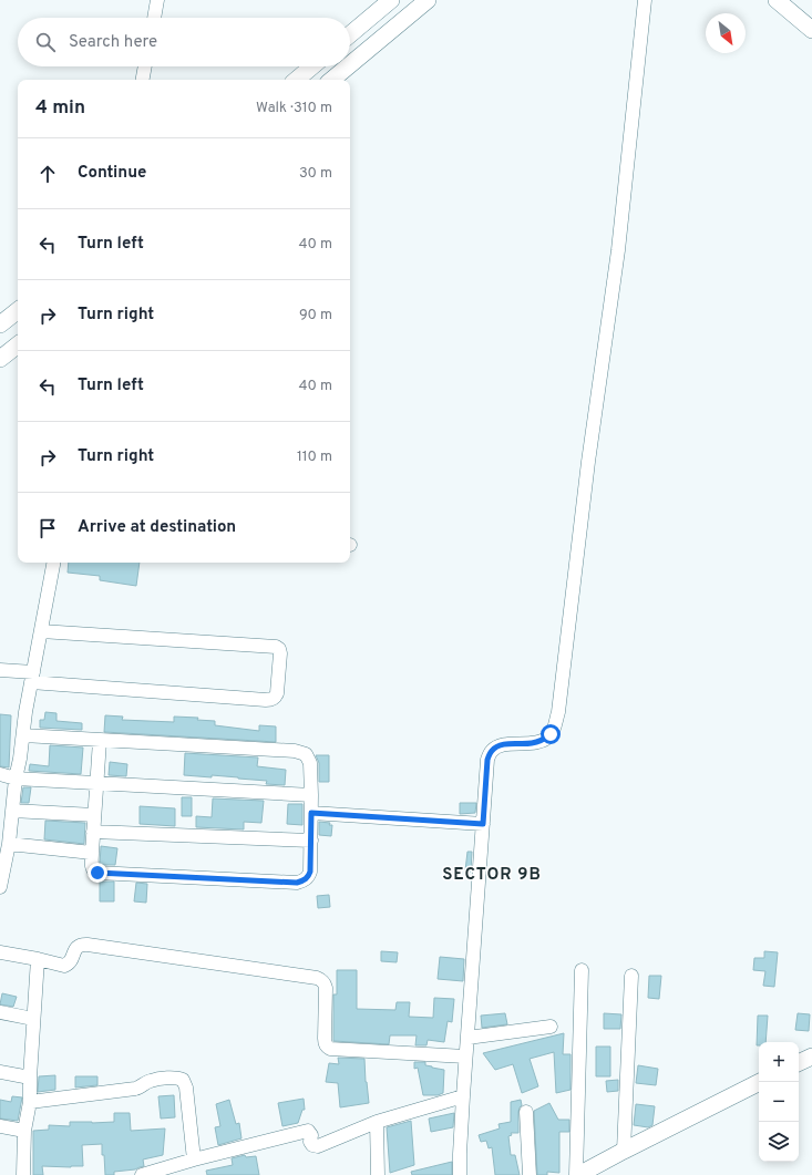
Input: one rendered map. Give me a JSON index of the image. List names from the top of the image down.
{
  "districts": ["SECTOR 9B"],
  "north": "bottom right",
  "page": {
    "search": "Search here",
    "heading": ["4 min", "Walk · 310 m"],
    "list": [
      ["Continue", "30 m"],
      ["Turn left", "40 m"],
      ["Turn right", "90 m"],
      ["Turn left", "40 m"],
      ["Turn right", "110 m"],
      "Arrive at destination"
    ],
    "map_buttons": ["+", "−"]
  }
}
